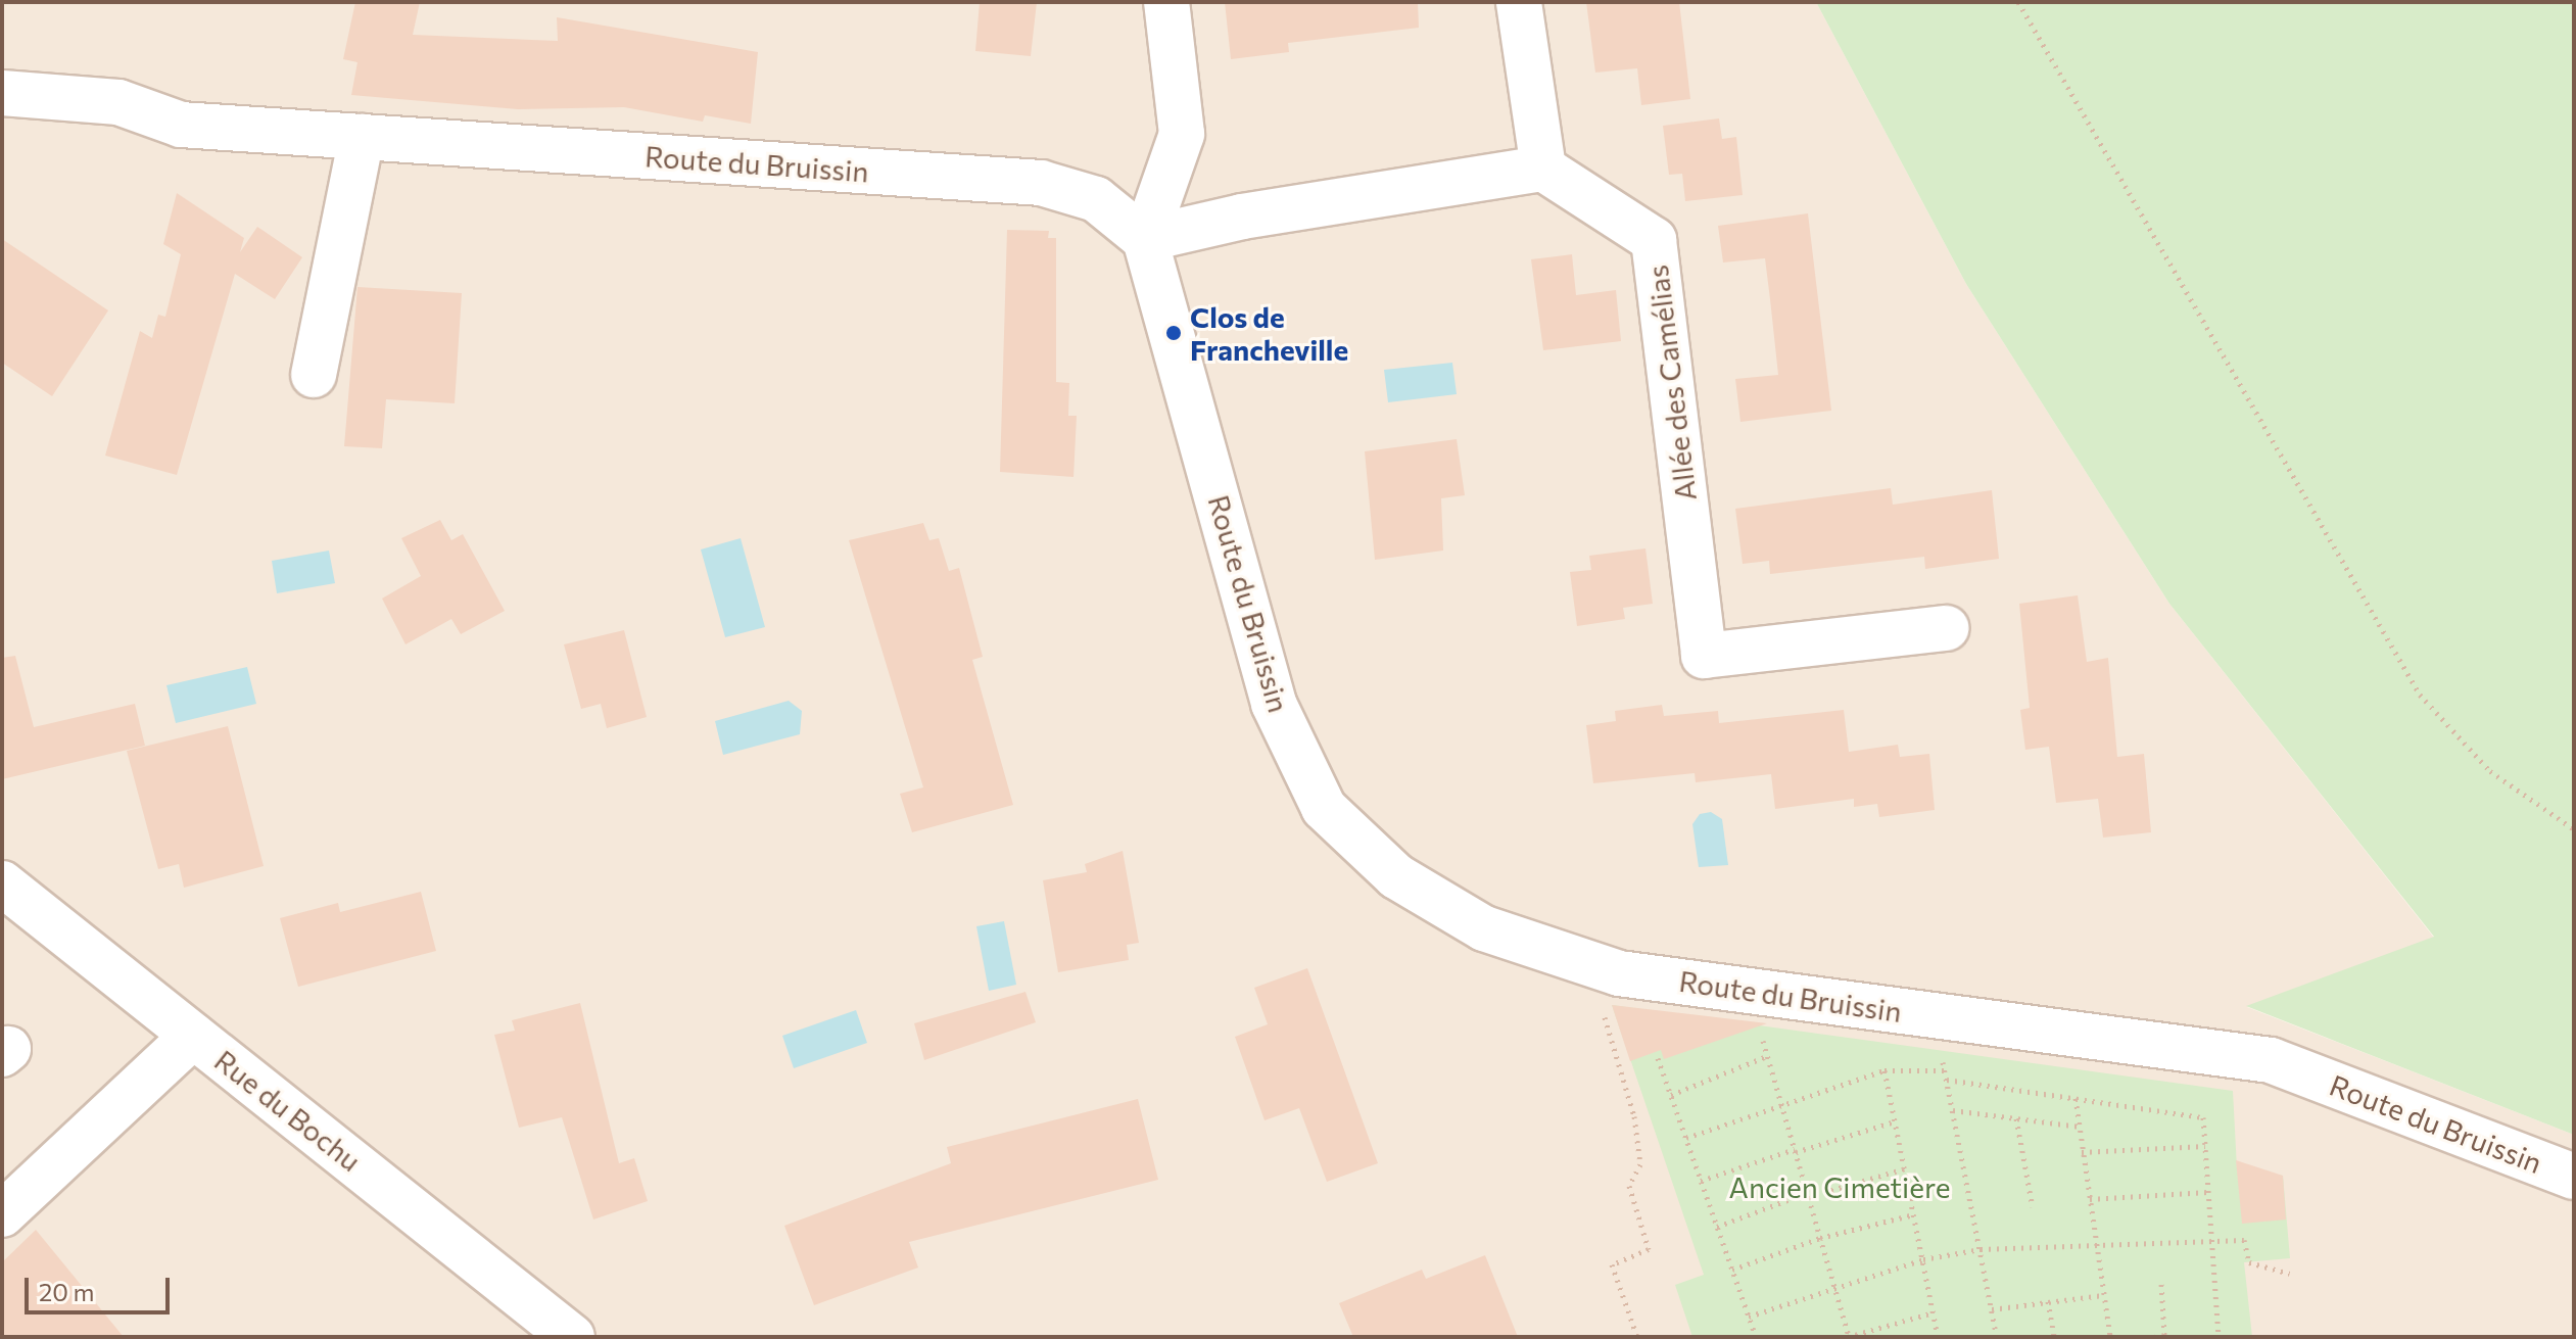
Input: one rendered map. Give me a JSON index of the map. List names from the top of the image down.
{
  "streets": {
    "street": ["Route du Bruissin", "Allée des Camélias", "Rue du Bochu"]
  },
  "parks": ["Ancien Cimetière"],
  "places": ["Clos de Francheville"],
  "scale_bar": "20 m"
}
